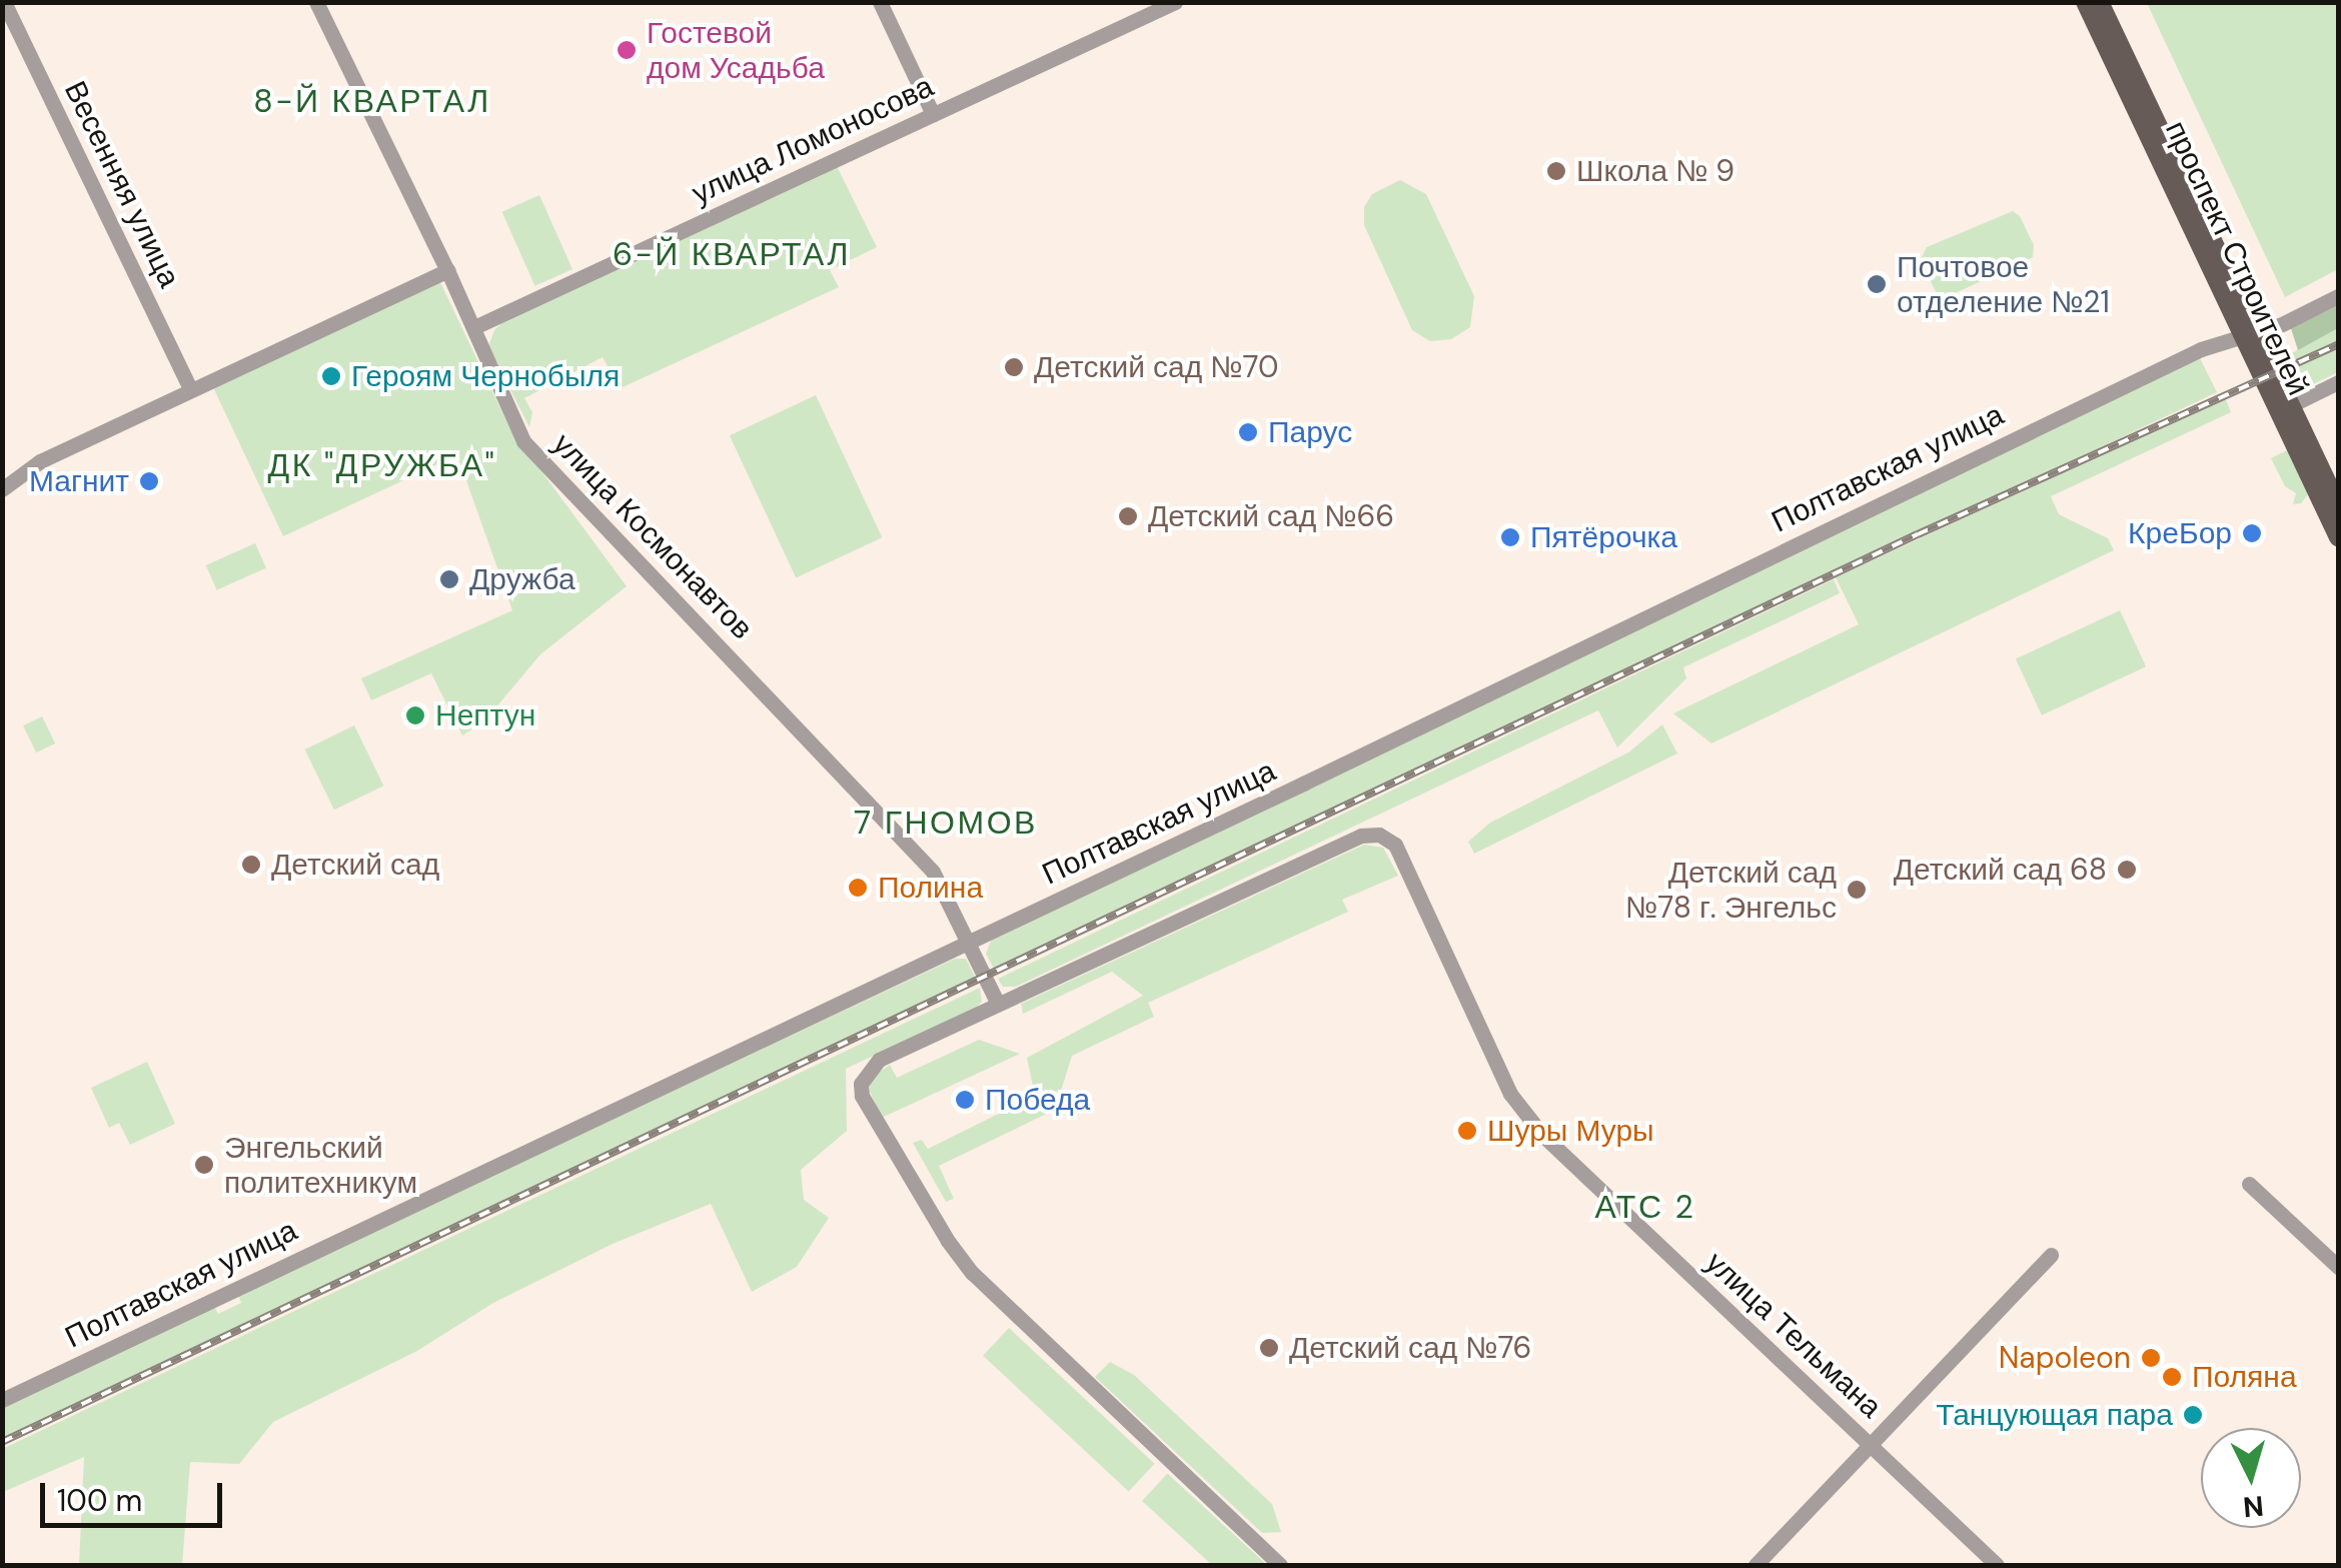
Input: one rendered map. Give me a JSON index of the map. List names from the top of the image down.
{
  "streets": {
    "main road": ["проспект Строителей"],
    "street": [
      "улица Ломоносова",
      "Весенняя улица",
      "Полтавская улица",
      "улица Космонавтов",
      "улица Тельмана"
    ]
  },
  "crossings": [
    ["улица Ломоносова", "улица Космонавтов"],
    ["проспект Строителей", "Полтавская улица"],
    ["Полтавская улица", "улица Космонавтов"],
    ["улица Космонавтов", "улица Тельмана"]
  ],
  "districts": [
    "8-Й КВАРТАЛ",
    "6-Й КВАРТАЛ",
    "ДК \"ДРУЖБА\"",
    "7 ГНОМОВ",
    "АТС 2"
  ],
  "places": [
    "Гостевой дом Усадьба",
    "Школа № 9",
    "Почтовое отделение №21",
    "Детский сад №70",
    "Героям Чернобыля",
    "Парус",
    "Магнит",
    "Детский сад №66",
    "КреБор",
    "Пятёрочка",
    "Дружба",
    "Нептун",
    "Детский сад",
    "Детский сад 68",
    "Полина",
    "Детский сад №78 г. Энгельс",
    "Победа",
    "Шуры Муры",
    "Энгельский политехникум",
    "Детский сад №76",
    "Napoleon",
    "Поляна",
    "Танцующая пара"
  ],
  "scale_bar": "100 m",
  "north": "bottom"
}
